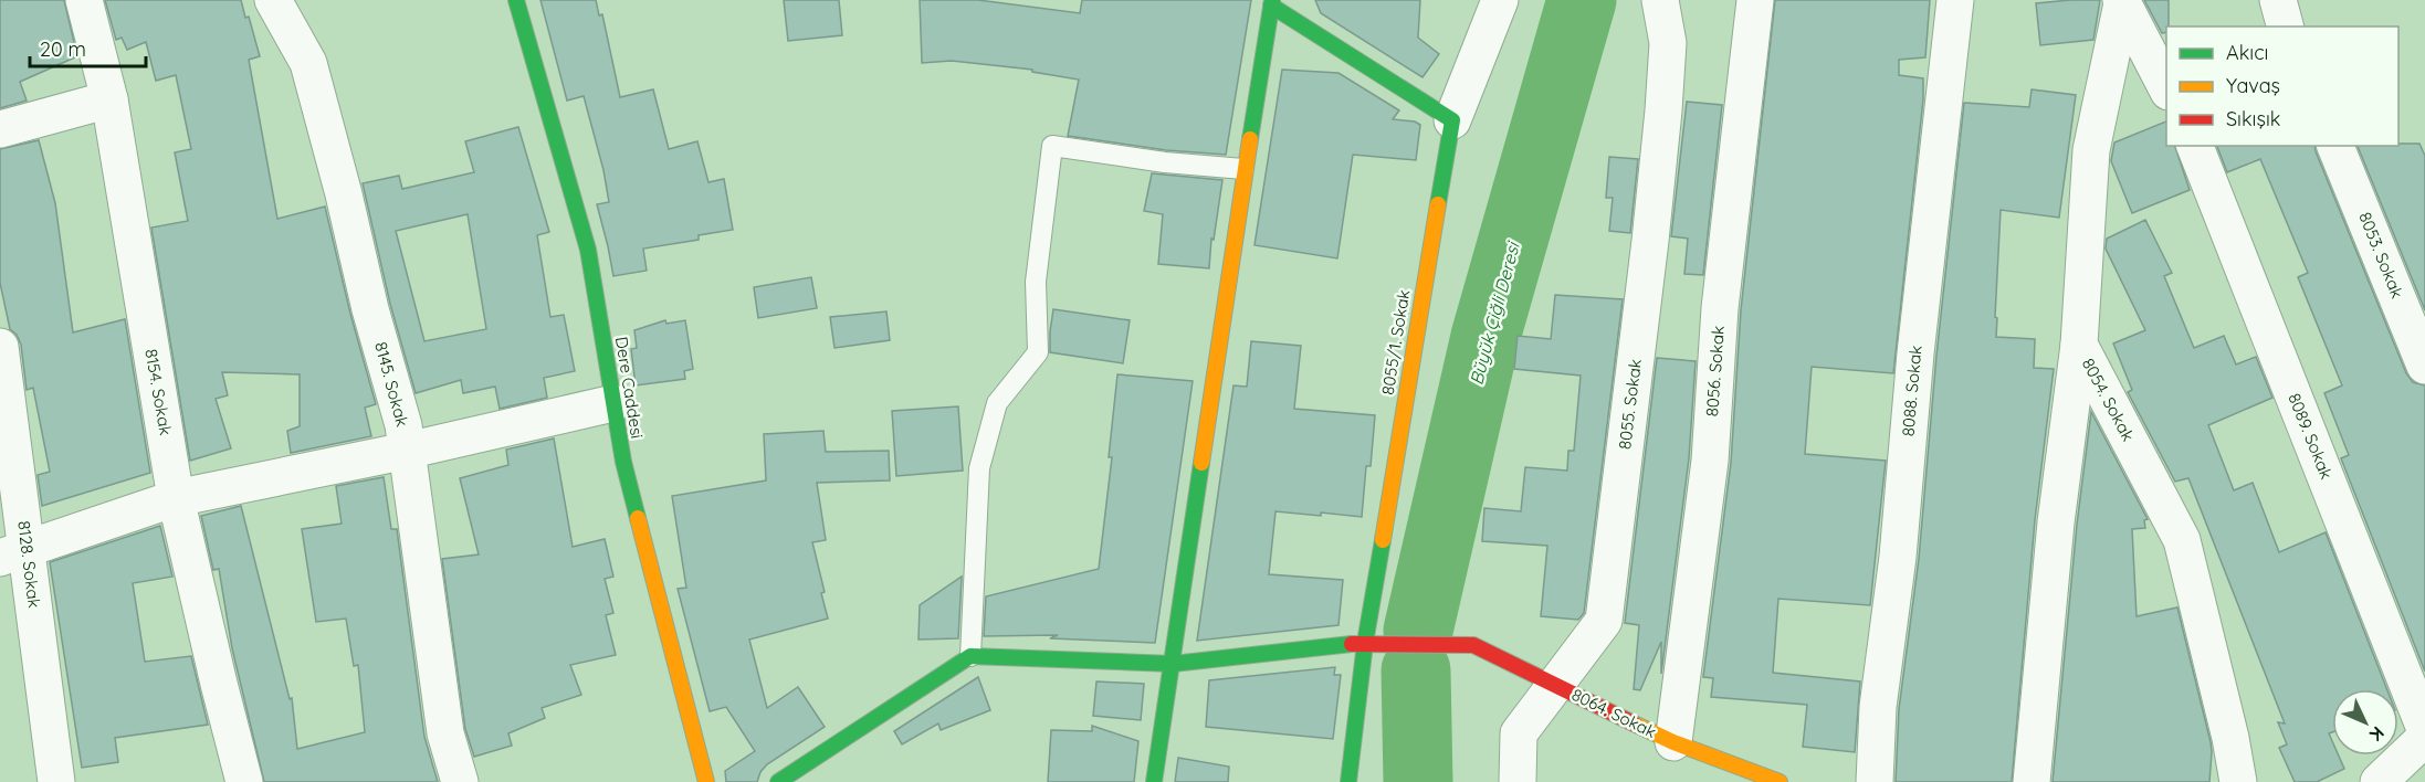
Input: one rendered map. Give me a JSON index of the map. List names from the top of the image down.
{
  "streets": {
    "street": [
      "8053. Sokak",
      "8055/1. Sokak",
      "8056. Sokak",
      "8145. Sokak",
      "Dere Caddesi",
      "8088. Sokak",
      "8154. Sokak",
      "8054. Sokak",
      "8055. Sokak",
      "8089. Sokak",
      "8128. Sokak",
      "8064. Sokak"
    ]
  },
  "crossings": [
    ["8055/1. Sokak", "8064. Sokak"],
    ["8056. Sokak", "8064. Sokak"],
    ["8055. Sokak", "8064. Sokak"]
  ],
  "water": ["Büyük Çiğli Deresi"],
  "legend": ["Akıcı", "Yavaş", "Sıkışık"],
  "scale_bar": "20 m",
  "north": "bottom right"
}
